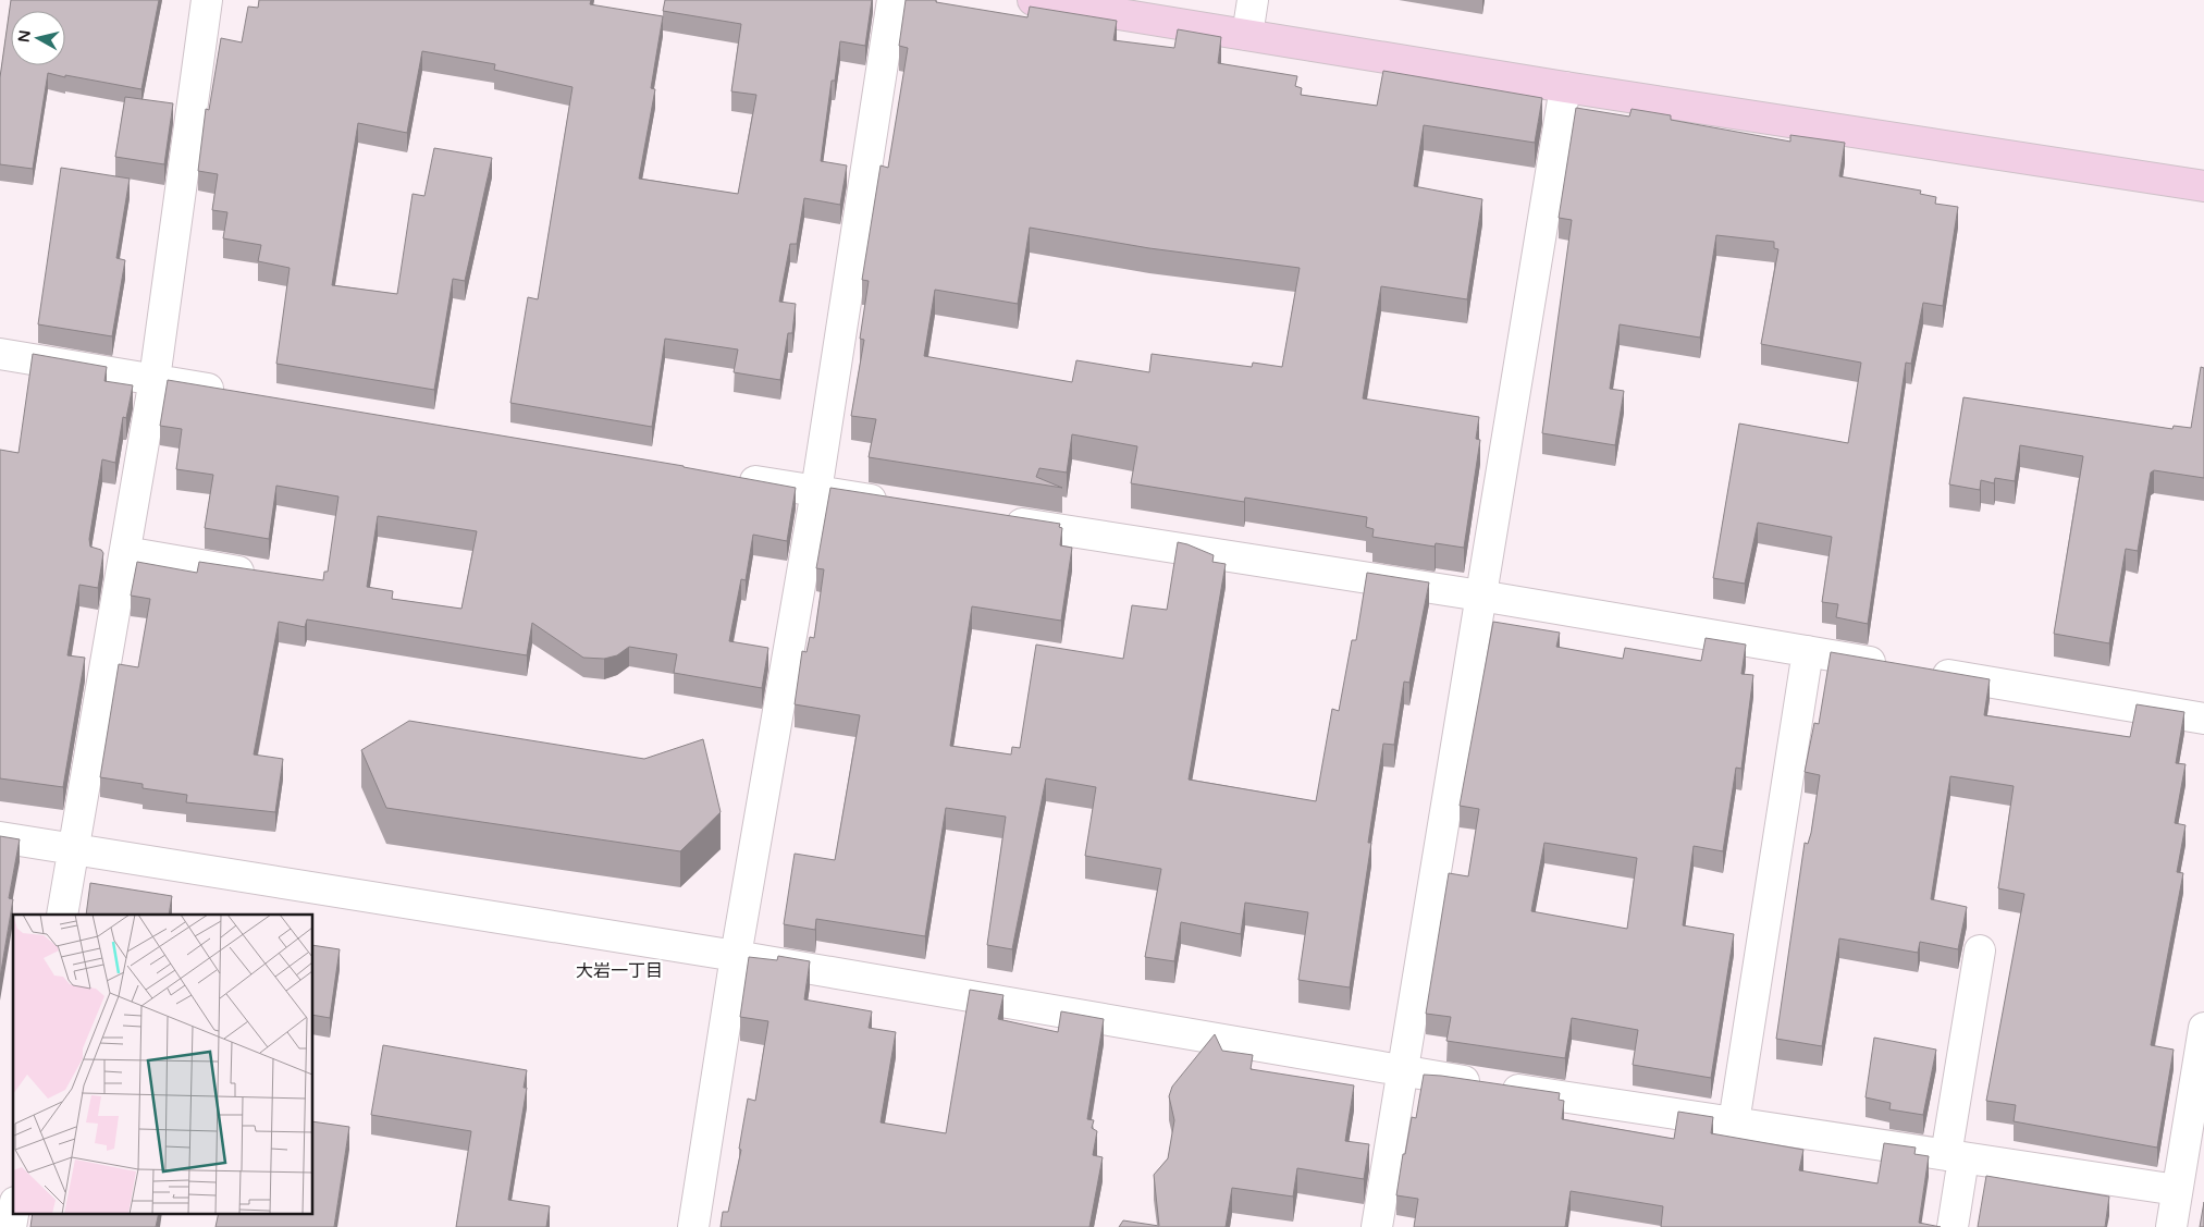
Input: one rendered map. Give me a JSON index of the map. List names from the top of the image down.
{
  "districts": ["大岩一丁目"],
  "north": "left"
}
